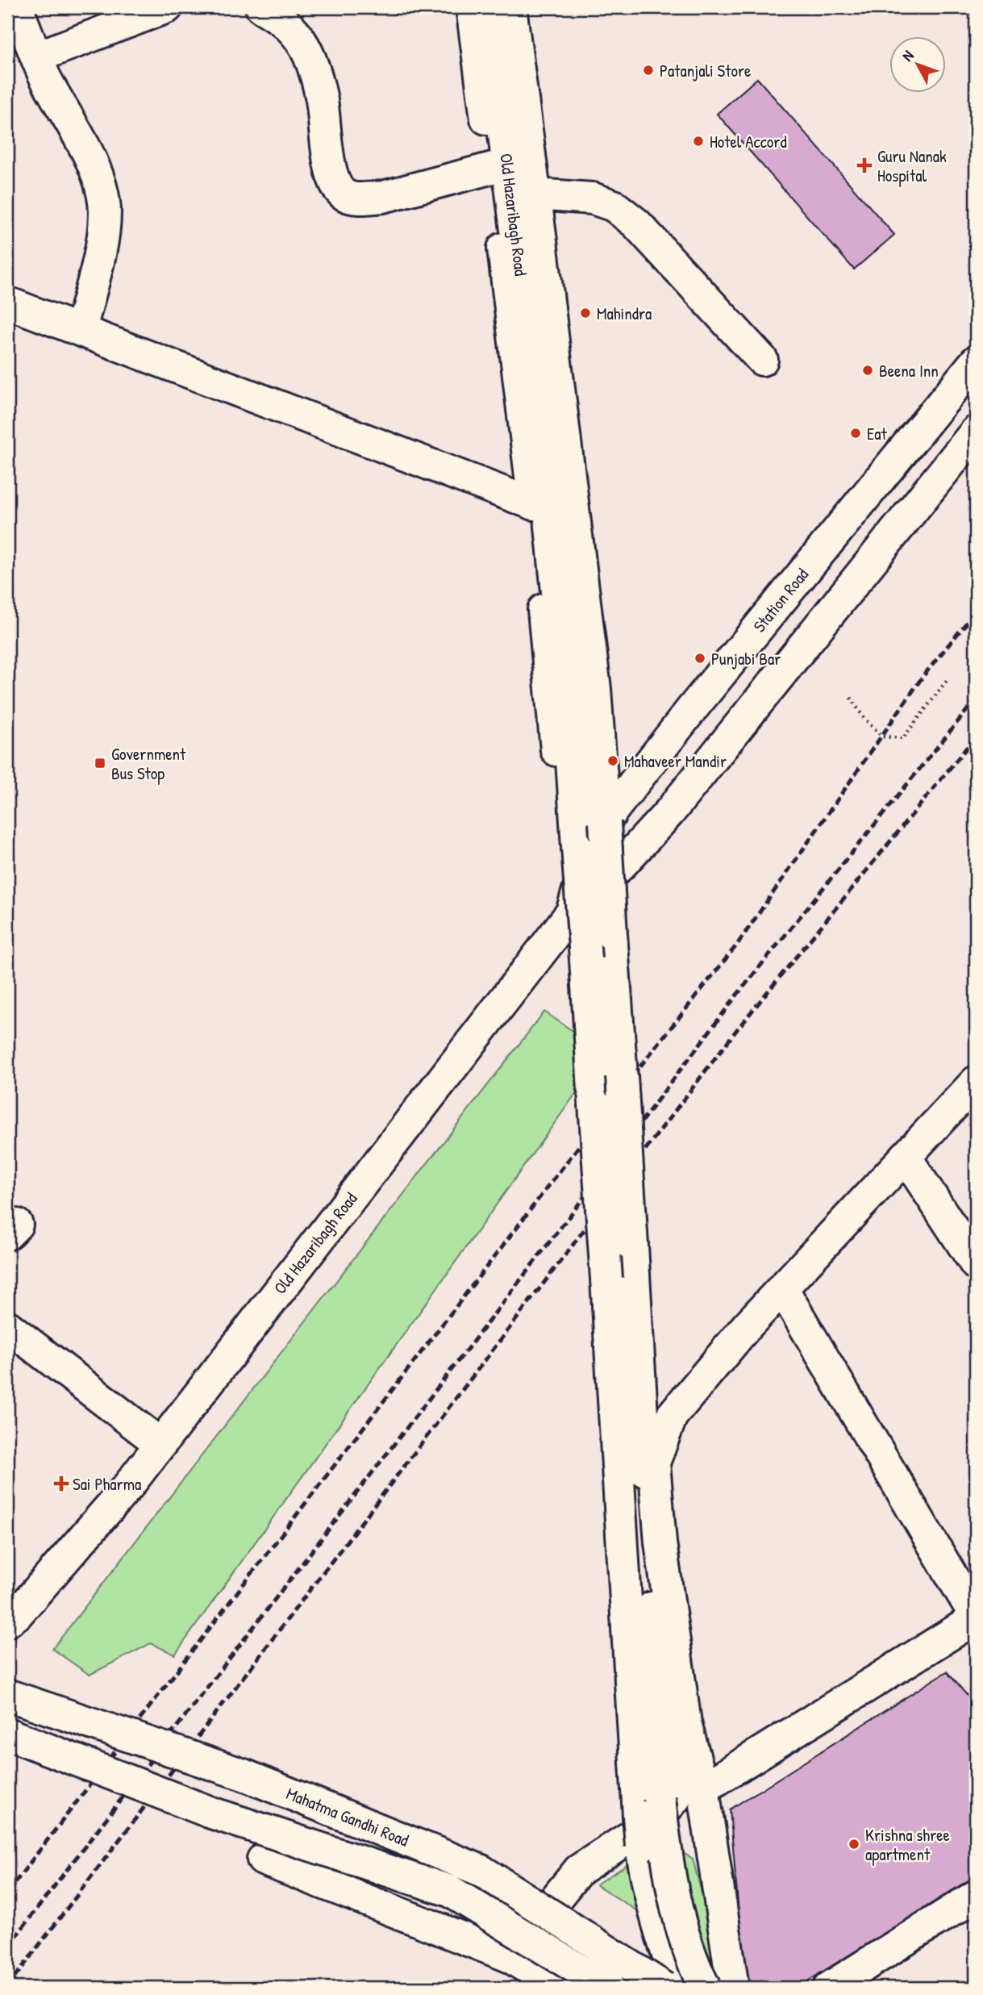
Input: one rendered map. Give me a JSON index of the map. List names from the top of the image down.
{
  "streets": {
    "street": ["Old Hazaribagh Road", "Station Road", "Mahatma Gandhi Road"]
  },
  "crossings": [
    ["Old Hazaribagh Road", "Station Road"]
  ],
  "places": {
    "other": [
      "Patanjali Store",
      "Hotel Accord",
      "Mahindra",
      "Beena Inn",
      "Eat",
      "Punjabi Bar",
      "Mahaveer Mandir",
      "Krishna shree apartment"
    ],
    "health": ["Guru Nanak Hospital", "Sai Pharma"],
    "transit": ["Government Bus Stop"]
  },
  "north": "top left"
}
